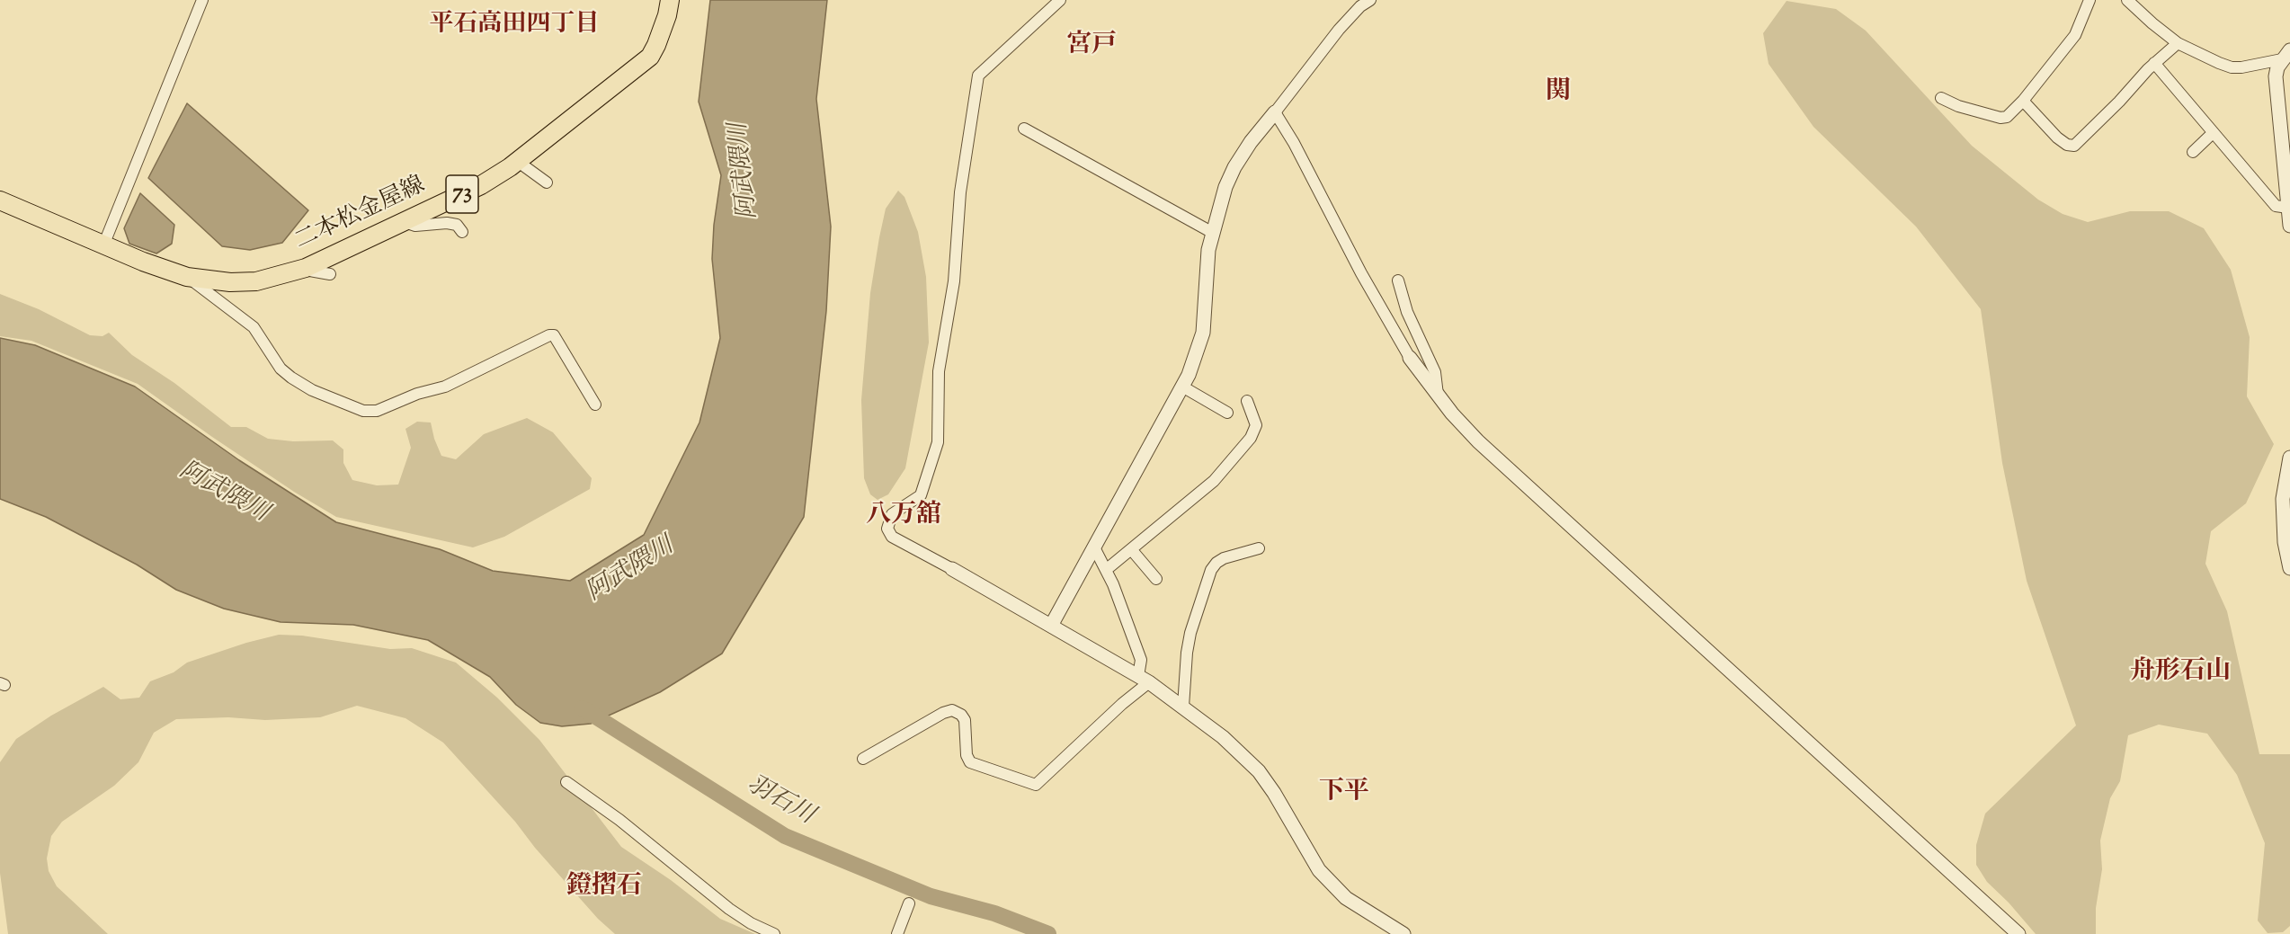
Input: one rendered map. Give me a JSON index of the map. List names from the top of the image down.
{
  "streets": {
    "main road": ["73", "二本松金屋線"]
  },
  "districts": [
    "平石高田四丁目",
    "宮戸",
    "関",
    "八万舘",
    "舟形石山",
    "下平",
    "鐙摺石"
  ],
  "water": ["阿武隈川", "羽石川"]
}
